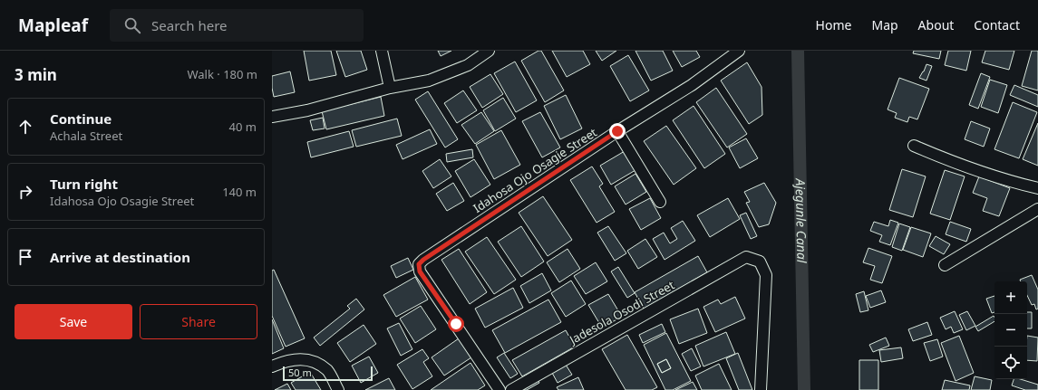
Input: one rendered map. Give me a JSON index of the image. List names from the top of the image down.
{
  "streets": {
    "street": ["Idahosa Ojo Osagie Street", "Jadesola Osodi Street"]
  },
  "water": ["Ajegunle Canal"],
  "scale_bar": "50 m",
  "page": {
    "header": "Mapleaf",
    "search": "Search here",
    "nav": [
      "Home",
      "Map",
      "About",
      "Contact"
    ],
    "heading": ["3 min", "Walk · 180 m"],
    "list": [
      ["Continue", "Achala Street", "40 m"],
      ["Turn right", "Idahosa Ojo Osagie Street", "140 m"],
      "Arrive at destination"
    ],
    "map_buttons": ["+", "−"],
    "buttons": ["Save", "Share"],
    "scale": "50 m"
  }
}
